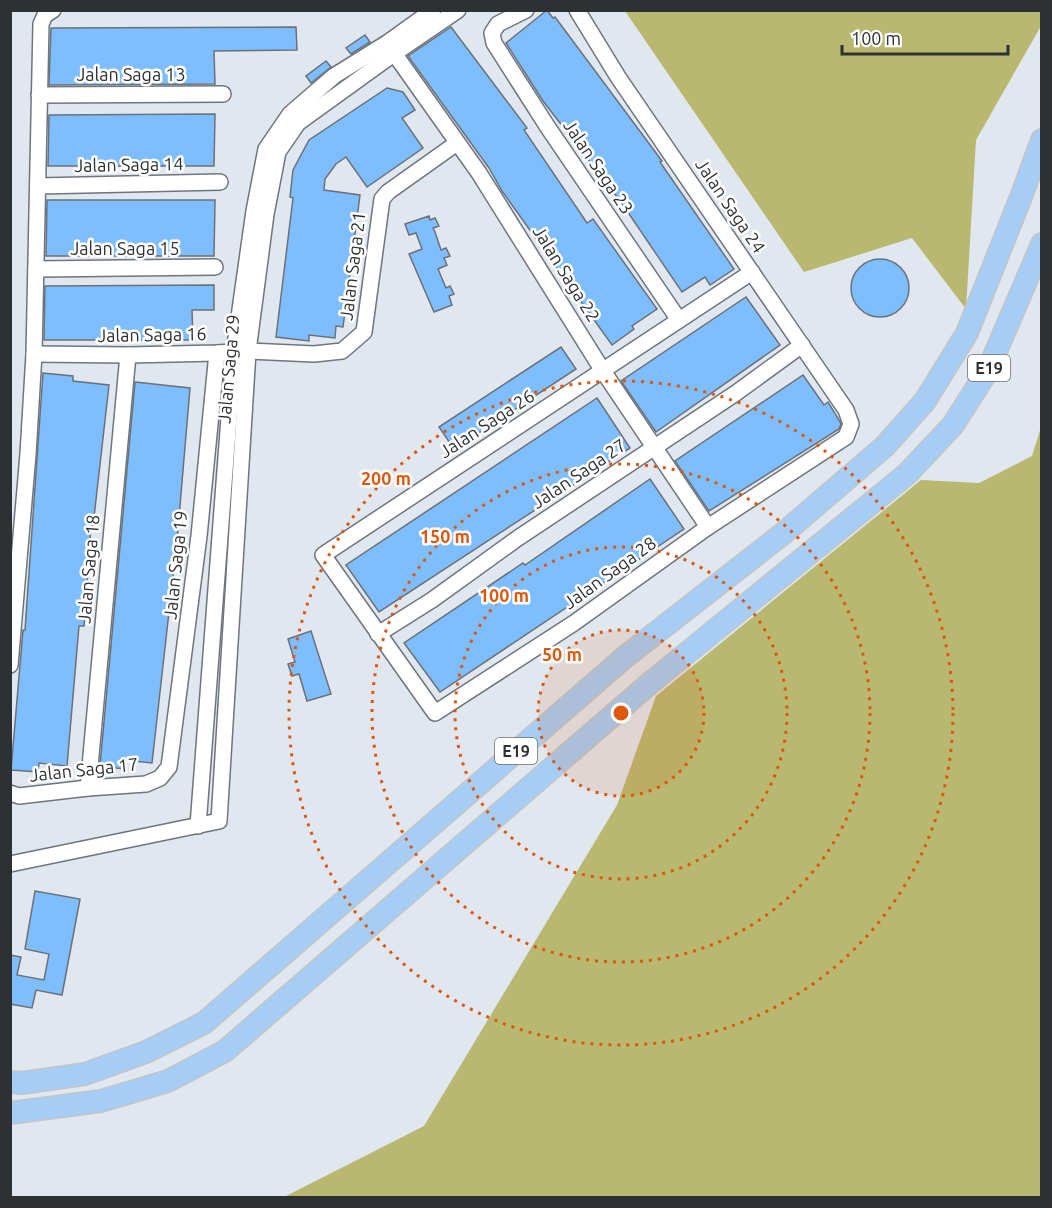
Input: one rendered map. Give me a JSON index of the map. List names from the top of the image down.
{
  "streets": {
    "highway": ["E19"],
    "street": [
      "Jalan Saga 13",
      "Jalan Saga 14",
      "Jalan Saga 23",
      "Jalan Saga 24",
      "Jalan Saga 15",
      "Jalan Saga 21",
      "Jalan Saga 22",
      "Jalan Saga 16",
      "Jalan Saga 29",
      "Jalan Saga 26",
      "Jalan Saga 27",
      "Jalan Saga 19",
      "Jalan Saga 18",
      "Jalan Saga 28",
      "Jalan Saga 17"
    ]
  },
  "crossings": [
    ["Jalan Saga 23", "Jalan Saga 26"],
    ["Jalan Saga 24", "Jalan Saga 26"],
    ["Jalan Saga 24", "Jalan Saga 27"],
    ["Jalan Saga 24", "Jalan Saga 28"],
    ["Jalan Saga 21", "Jalan Saga 22"],
    ["Jalan Saga 21", "Jalan Saga 16"],
    ["Jalan Saga 22", "Jalan Saga 29"],
    ["Jalan Saga 22", "Jalan Saga 26"],
    ["Jalan Saga 22", "Jalan Saga 27"],
    ["Jalan Saga 22", "Jalan Saga 28"],
    ["Jalan Saga 16", "Jalan Saga 29"],
    ["Jalan Saga 16", "Jalan Saga 19"],
    ["Jalan Saga 16", "Jalan Saga 18"],
    ["Jalan Saga 26", "Jalan Saga 27"],
    ["Jalan Saga 26", "Jalan Saga 28"],
    ["Jalan Saga 27", "Jalan Saga 28"],
    ["Jalan Saga 19", "Jalan Saga 17"],
    ["Jalan Saga 18", "Jalan Saga 17"]
  ],
  "scale_bar": "100 m",
  "rings": [
    "200 m",
    "150 m",
    "100 m",
    "50 m"
  ]
}
